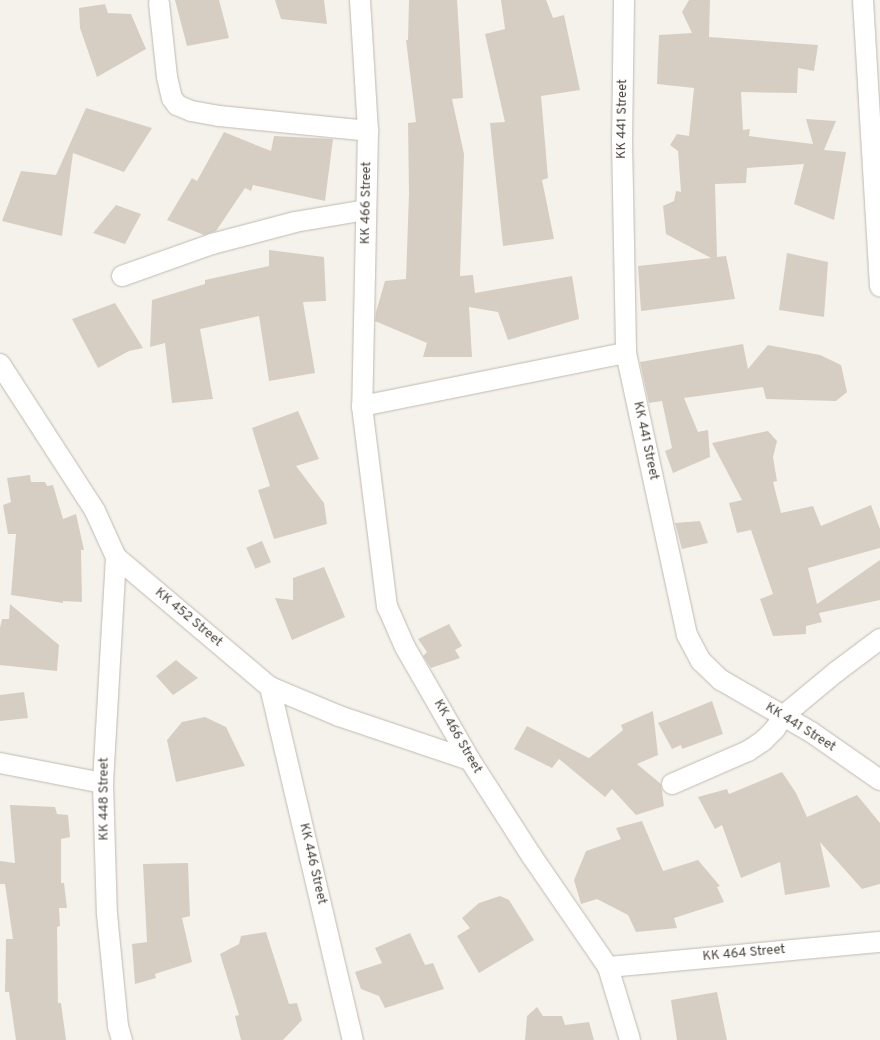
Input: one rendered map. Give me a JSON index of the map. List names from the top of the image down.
{
  "streets": {
    "street": [
      "KK 441 Street",
      "KK 466 Street",
      "KK 452 Street",
      "KK 448 Street",
      "KK 446 Street",
      "KK 464 Street"
    ]
  },
  "crossings": [
    ["KK 466 Street", "KK 452 Street"],
    ["KK 466 Street", "KK 464 Street"],
    ["KK 452 Street", "KK 448 Street"],
    ["KK 452 Street", "KK 446 Street"]
  ]
}
